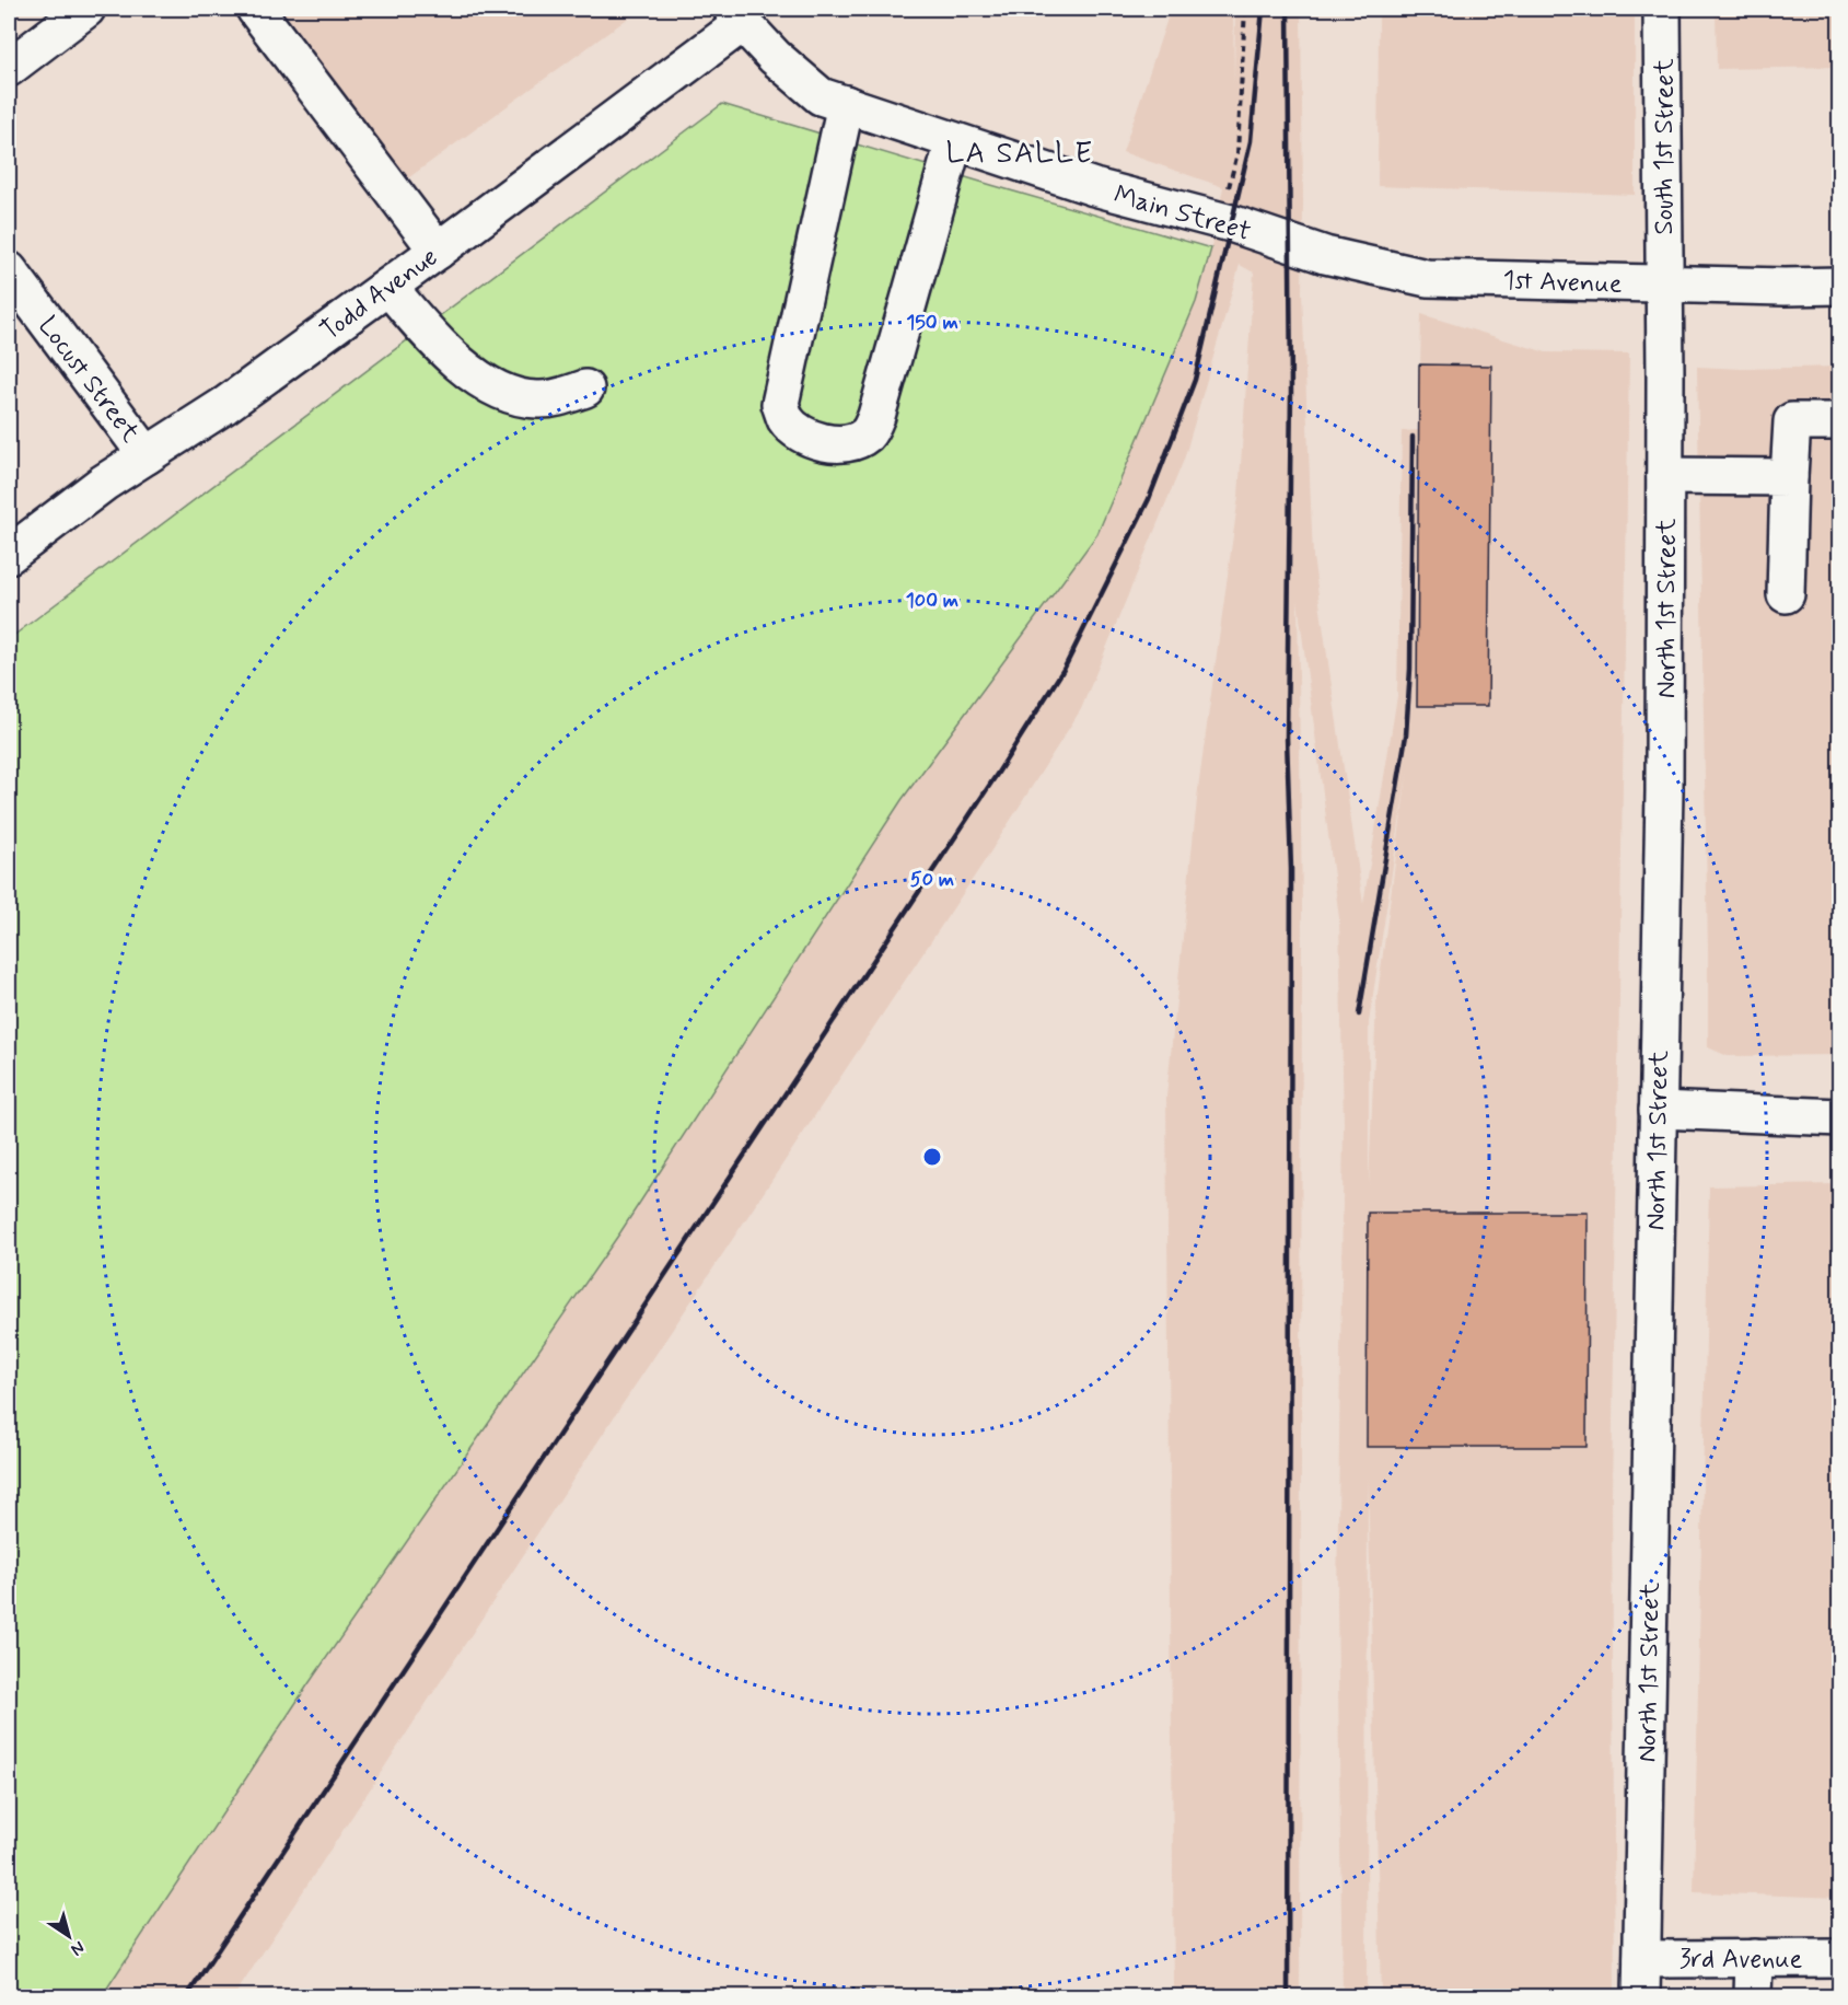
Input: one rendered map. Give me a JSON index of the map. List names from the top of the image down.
{
  "streets": {
    "street": [
      "South 1st Street",
      "Main Street",
      "1st Avenue",
      "Todd Avenue",
      "Locust Street",
      "North 1st Street",
      "3rd Avenue"
    ]
  },
  "crossings": [
    ["South 1st Street", "1st Avenue"],
    ["South 1st Street", "North 1st Street"],
    ["Main Street", "1st Avenue"],
    ["Main Street", "Todd Avenue"],
    ["1st Avenue", "North 1st Street"],
    ["Todd Avenue", "Locust Street"],
    ["North 1st Street", "3rd Avenue"]
  ],
  "districts": ["LA SALLE"],
  "north": "bottom right",
  "rings": ["150 m", "100 m", "50 m"]
}
